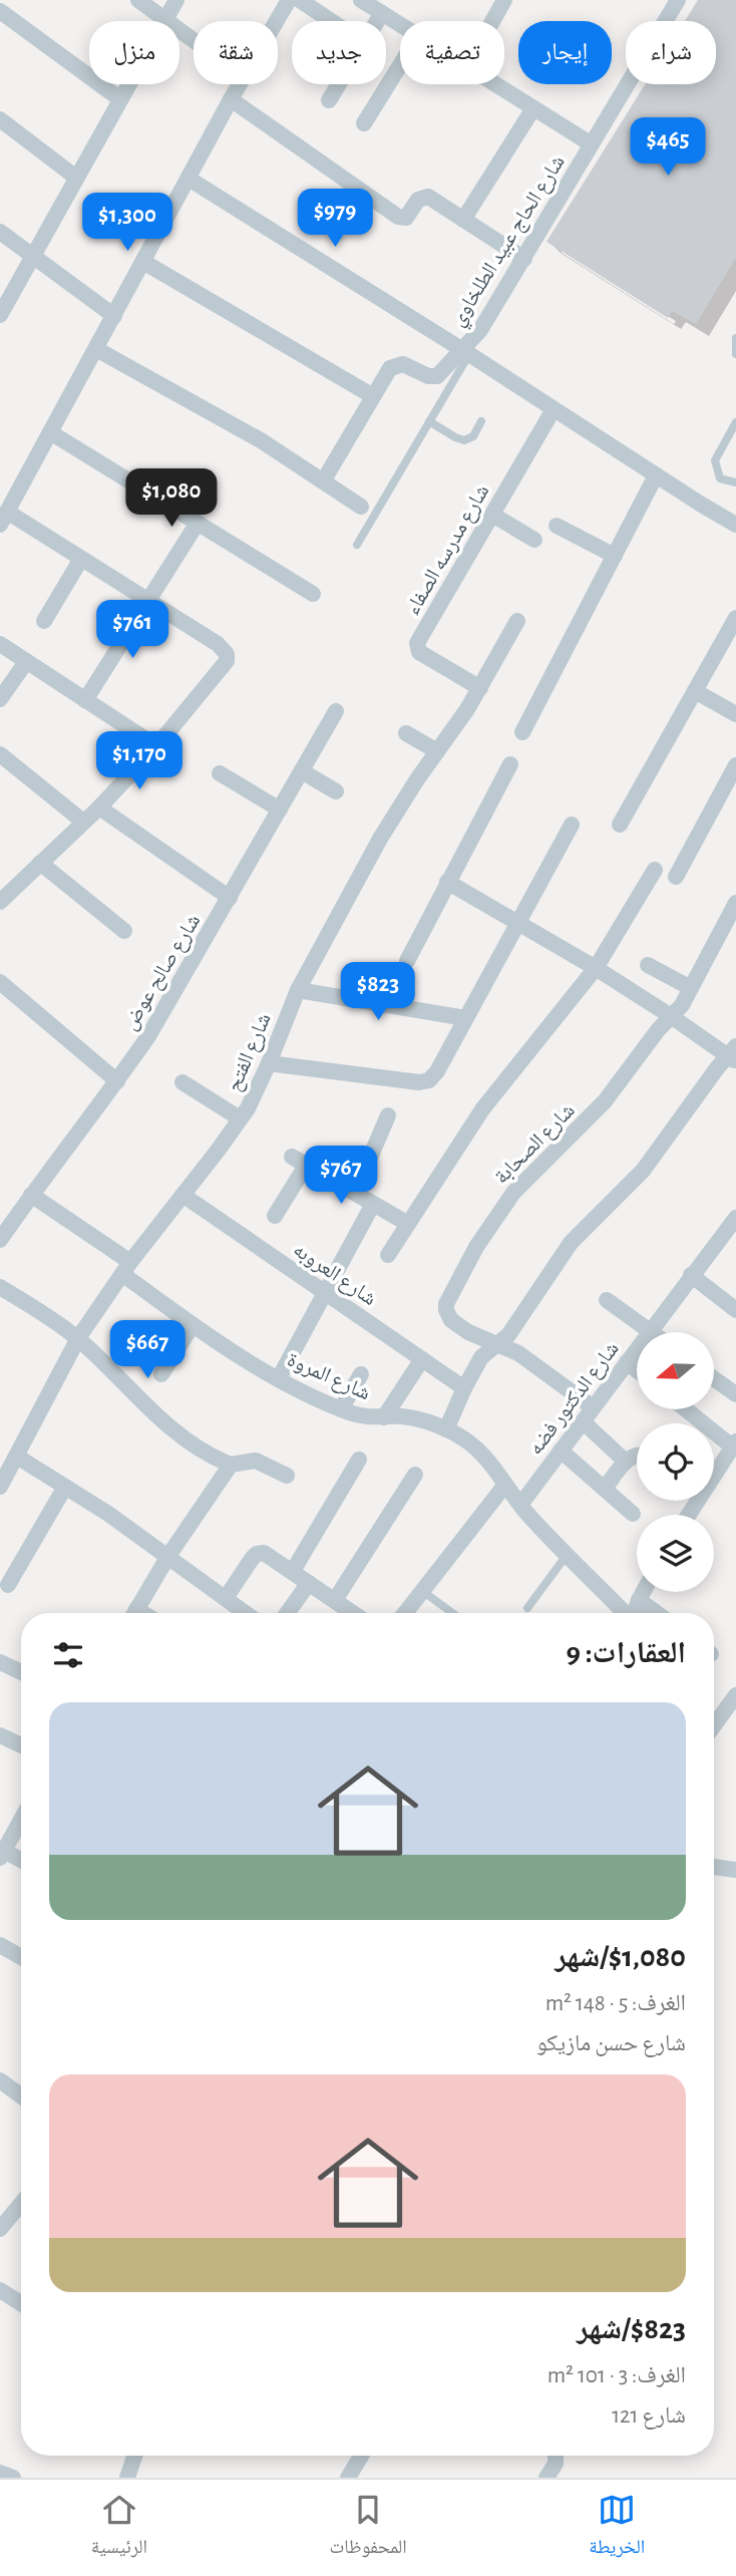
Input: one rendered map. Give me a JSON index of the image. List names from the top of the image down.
{
  "streets": {
    "street": [
      "شارع الحاج عبيد الطلخاوي",
      "شارع مدرسه الصفاء",
      "شارع صالح عوض",
      "شارع الفتح",
      "شارع الصحابة",
      "شارع العروبه",
      "شارع المروة",
      "شارع الدكتور فضه"
    ]
  },
  "crossings": [
    ["شارع مدرسه الصفاء", "شارع الفتح"],
    ["شارع صالح عوض", "شارع المروة"],
    ["شارع الفتح", "شارع العروبه"],
    ["شارع الفتح", "شارع المروة"],
    ["شارع المروة", "شارع الدكتور فضه"]
  ],
  "north": "left",
  "page": {
    "chip": [
      "شراء",
      "إيجار",
      "تصفية",
      "جديد",
      "شقة",
      "منزل"
    ],
    "price": [
      "$465",
      "$979",
      "$1,300",
      "$1,080",
      "$761",
      "$1,170",
      "$823",
      "$767",
      "$667"
    ],
    "heading": "العقارات: 9",
    "list": [
      {
        "name": "$1,080/شهر",
        "note": "الغرف: 5 · 148 m² · شارع حسن مازيكو"
      },
      {
        "name": "$823/شهر",
        "note": "الغرف: 3 · 101 m² · شارع 121"
      }
    ],
    "tabs": ["الخريطة", "المحفوظات", "الرئيسية"]
  }
}
